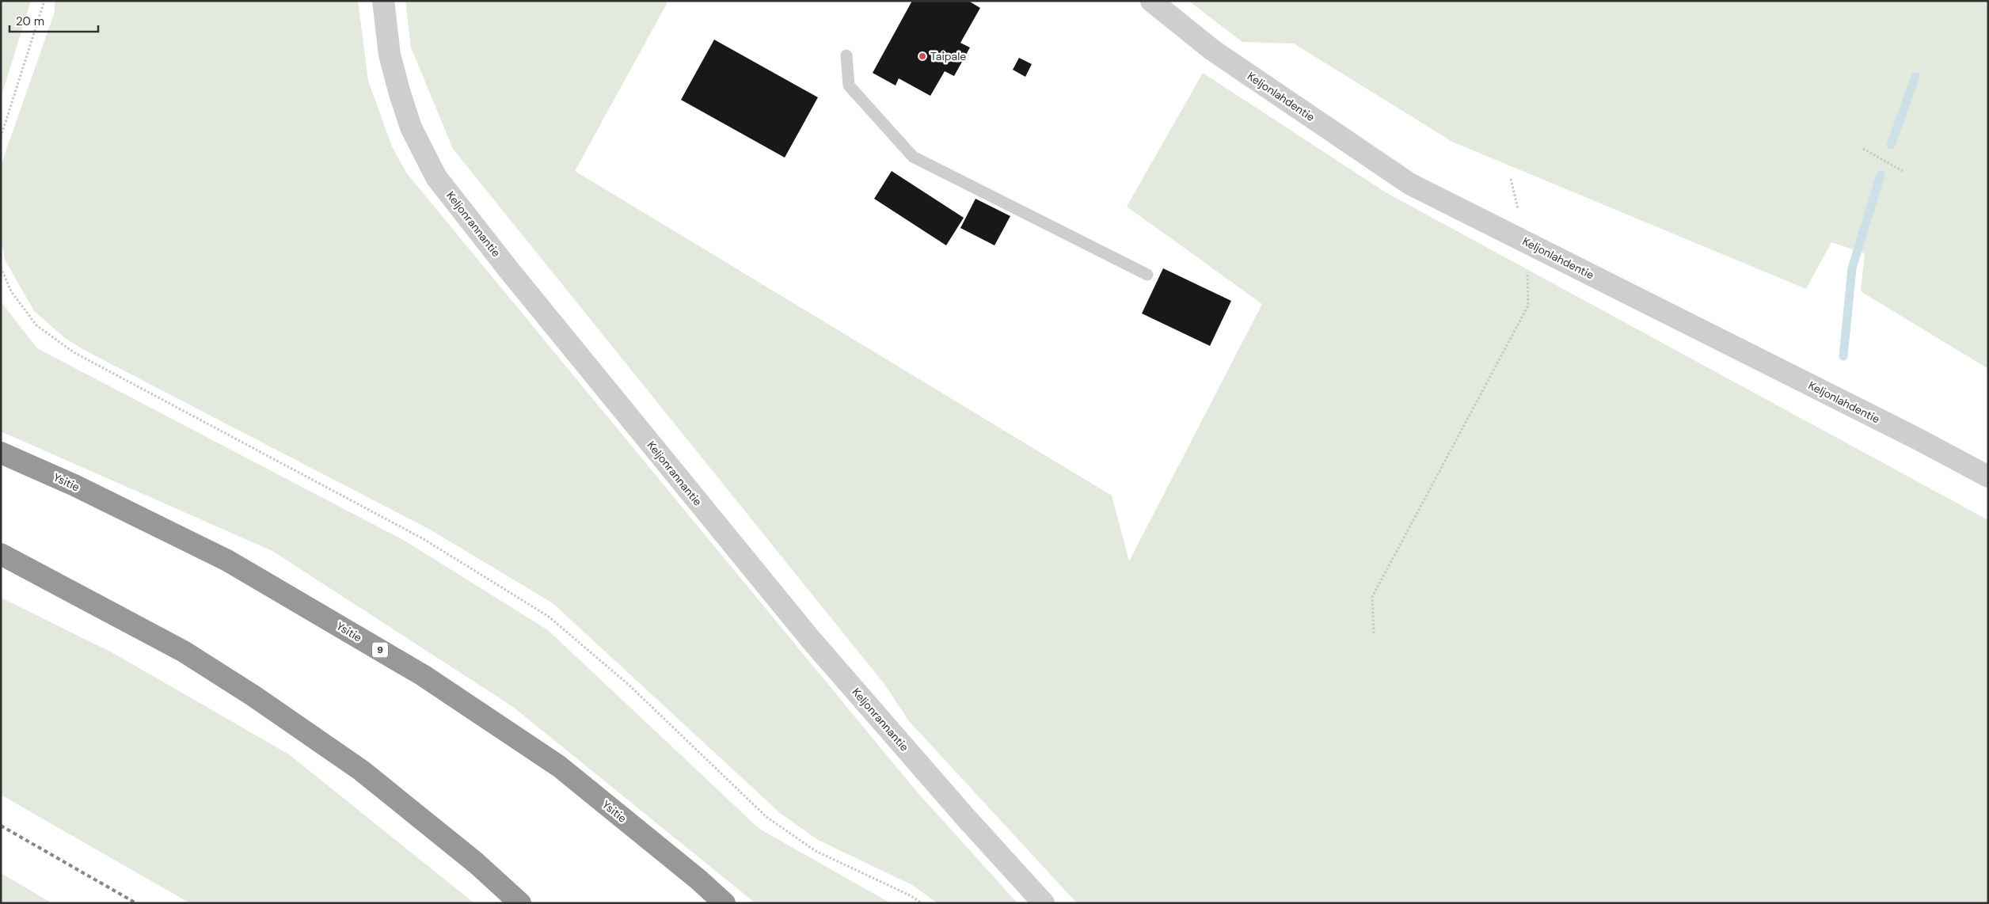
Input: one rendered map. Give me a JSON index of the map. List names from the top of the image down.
{
  "streets": {
    "highway": ["Ysitie", "9"],
    "street": ["Keljonlahdentie", "Keljonrannantie"]
  },
  "places": ["Taipale"],
  "scale_bar": "20 m"
}
